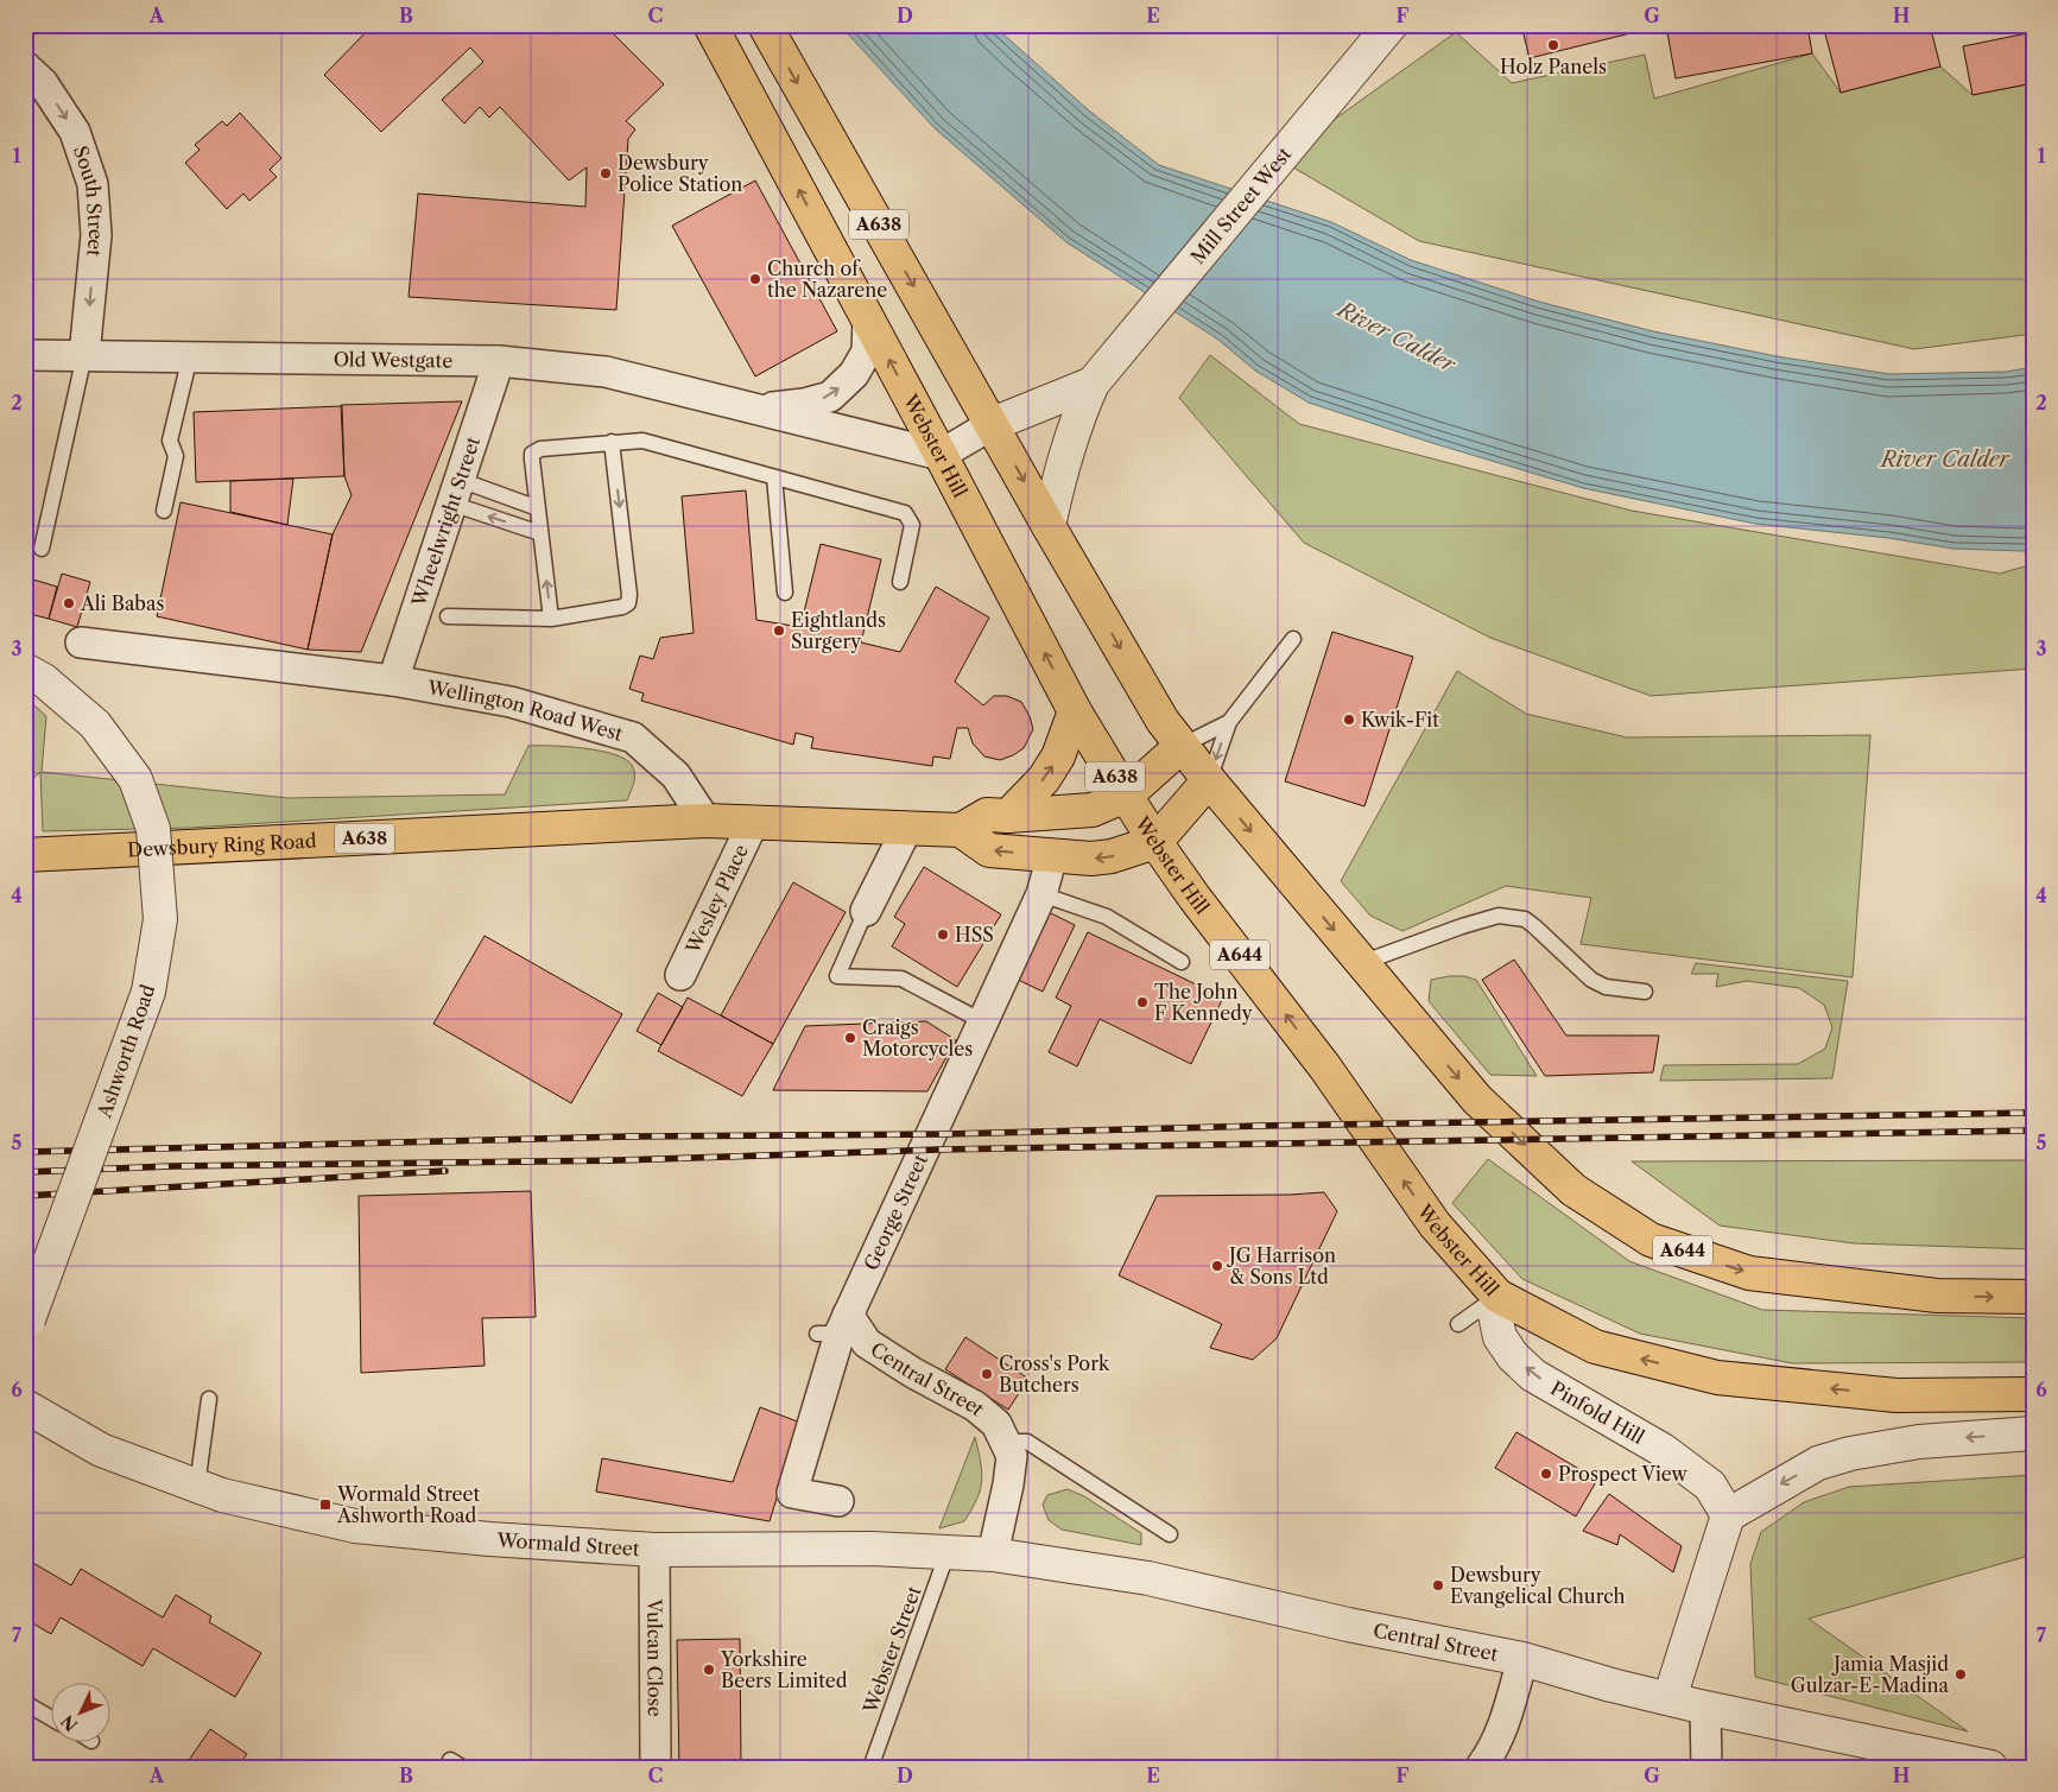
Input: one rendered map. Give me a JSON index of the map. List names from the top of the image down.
{
  "streets": {
    "highway": [
      "A638",
      "Webster Hill",
      "Dewsbury Ring Road",
      "A644"
    ],
    "street": [
      "South Street",
      "Mill Street West",
      "Old Westgate",
      "Wheelwright Street",
      "Wellington Road West",
      "Wesley Place",
      "Ashworth Road",
      "George Street",
      "Central Street",
      "Pinfold Hill",
      "Wormald Street",
      "Vulcan Close"
    ],
    "lane": ["Webster Street"]
  },
  "crossings": [
    ["South Street", "Old Westgate"],
    ["Mill Street West", "A638"],
    ["A638", "Webster Hill"],
    ["A638", "Wellington Road West"],
    ["A638", "Dewsbury Ring Road"],
    ["A638", "Wesley Place"],
    ["A638", "A644"],
    ["Old Westgate", "Webster Hill"],
    ["Old Westgate", "Wheelwright Street"],
    ["Webster Hill", "Pinfold Hill"],
    ["Wheelwright Street", "Wellington Road West"],
    ["Wellington Road West", "Dewsbury Ring Road"],
    ["George Street", "Central Street"],
    ["Central Street", "Wormald Street"],
    ["Wormald Street", "Webster Street"],
    ["Wormald Street", "Vulcan Close"]
  ],
  "one_way": ["South Street", "Pinfold Hill"],
  "water": ["River Calder"],
  "places": {
    "other": [
      "Holz Panels",
      "Dewsbury Police Station",
      "Church of the Nazarene",
      "Ali Babas",
      "Eightlands Surgery",
      "Kwik-Fit",
      "HSS",
      "The John F Kennedy",
      "Craigs Motorcycles",
      "JG Harrison & Sons Ltd",
      "Cross's Pork Butchers",
      "Prospect View",
      "Dewsbury Evangelical Church",
      "Yorkshire Beers Limited",
      "Jamia Masjid Gulzar-E-Madina"
    ],
    "transit": ["Wormald Street Ashworth Road"]
  },
  "north": "bottom left",
  "grid": {
    "columns": [
      "A",
      "B",
      "C",
      "D",
      "E",
      "F",
      "G",
      "H"
    ],
    "rows": [
      "1",
      "2",
      "3",
      "4",
      "5",
      "6",
      "7"
    ]
  }
}
